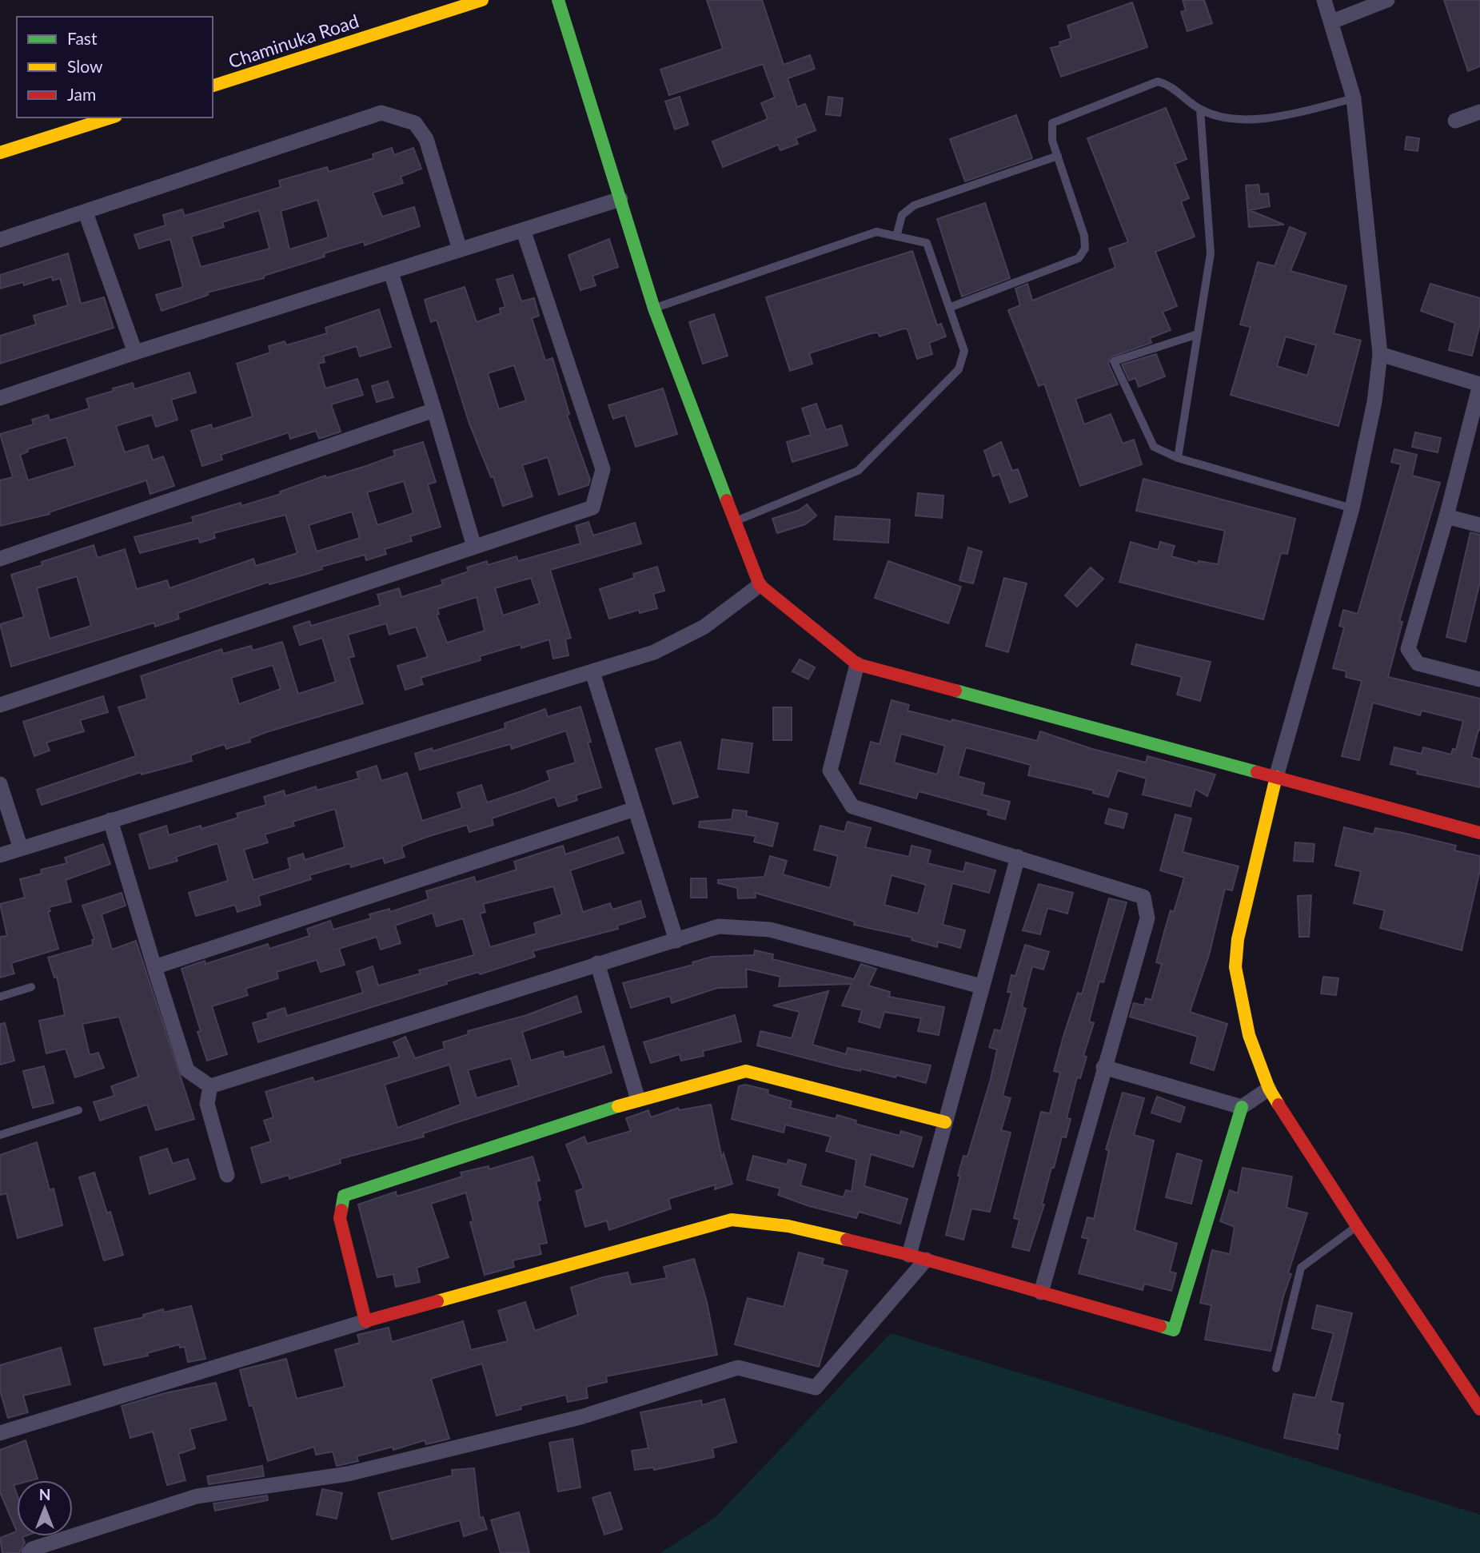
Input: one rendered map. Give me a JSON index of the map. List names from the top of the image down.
{
  "streets": {
    "street": ["Chaminuka Road"]
  },
  "legend": ["Fast", "Slow", "Jam"],
  "north": "top"
}
